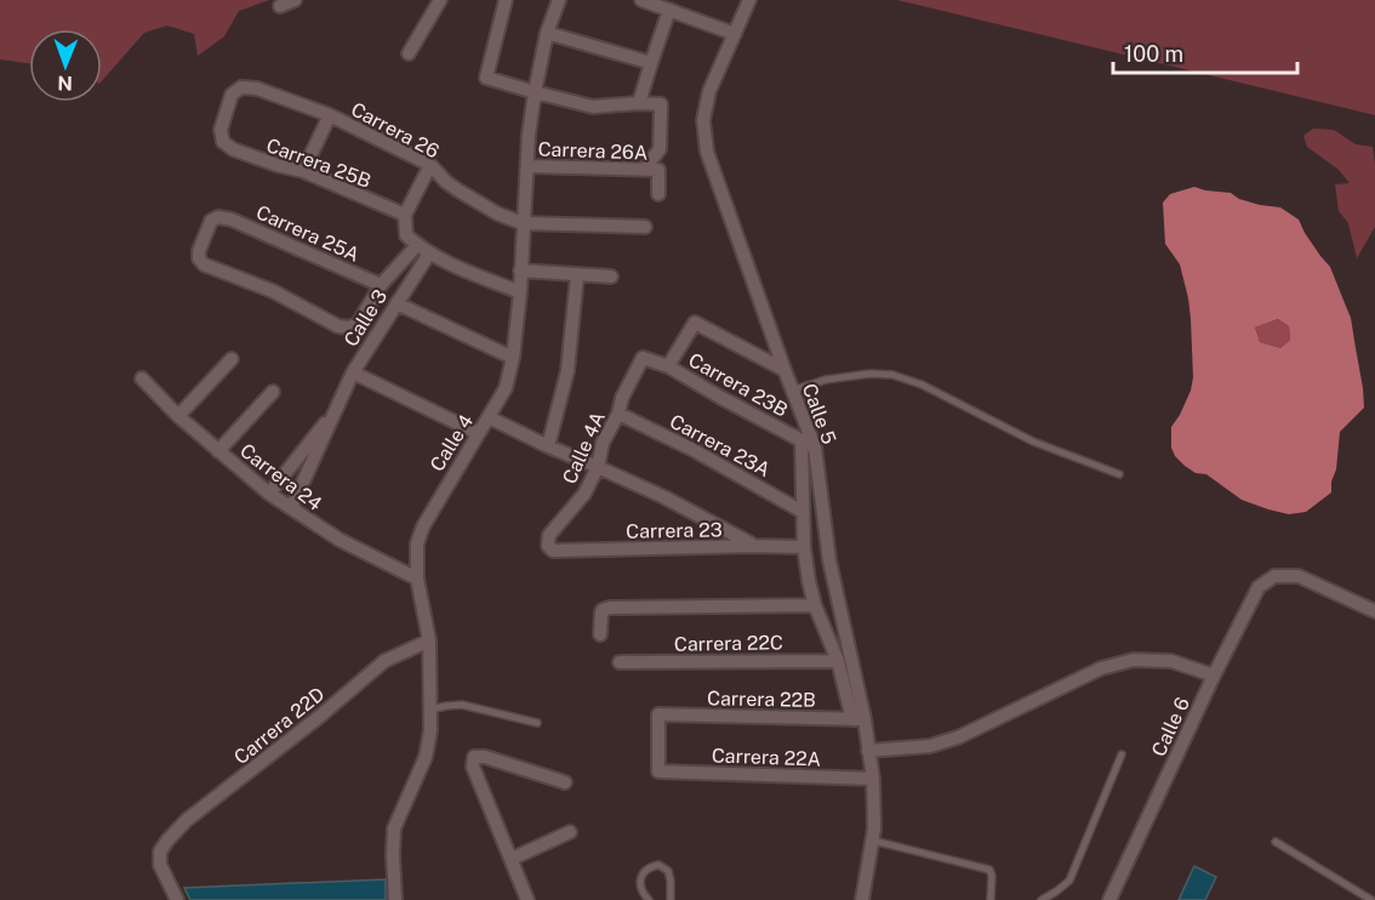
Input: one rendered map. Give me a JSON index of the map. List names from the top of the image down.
{
  "streets": {
    "street": [
      "Carrera 26",
      "Carrera 26A",
      "Carrera 25B",
      "Carrera 25A",
      "Calle 3",
      "Carrera 23B",
      "Calle 5",
      "Calle 4",
      "Carrera 23A",
      "Calle 4A",
      "Carrera 24",
      "Carrera 23",
      "Carrera 22C",
      "Carrera 22B",
      "Carrera 22D",
      "Calle 6",
      "Carrera 22A"
    ]
  },
  "crossings": [
    ["Carrera 26", "Carrera 25B"],
    ["Carrera 26", "Calle 4"],
    ["Carrera 26A", "Calle 4"],
    ["Calle 3", "Carrera 24"],
    ["Carrera 23B", "Calle 5"],
    ["Carrera 23B", "Calle 4A"],
    ["Calle 5", "Carrera 22B"],
    ["Calle 5", "Carrera 22A"],
    ["Calle 4", "Carrera 24"],
    ["Calle 4", "Carrera 22D"],
    ["Carrera 23A", "Calle 4A"],
    ["Calle 4A", "Carrera 23"],
    ["Carrera 22B", "Carrera 22A"]
  ],
  "scale_bar": "100 m",
  "north": "bottom"
}
